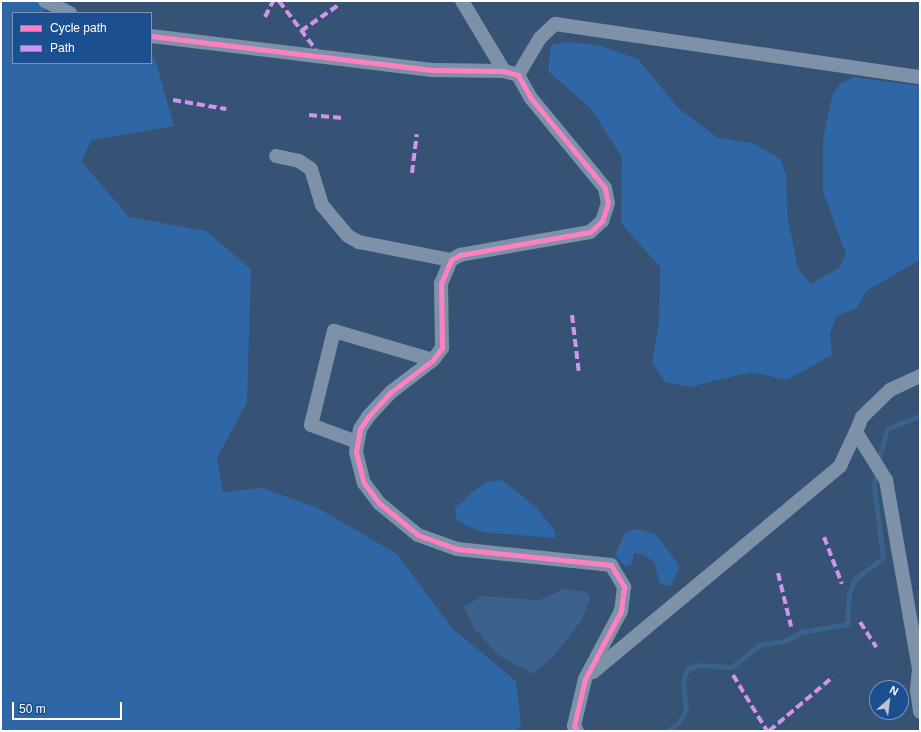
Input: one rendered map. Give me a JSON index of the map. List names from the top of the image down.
{
  "legend": ["Cycle path", "Path"],
  "scale_bar": "50 m",
  "north": "top right"
}
